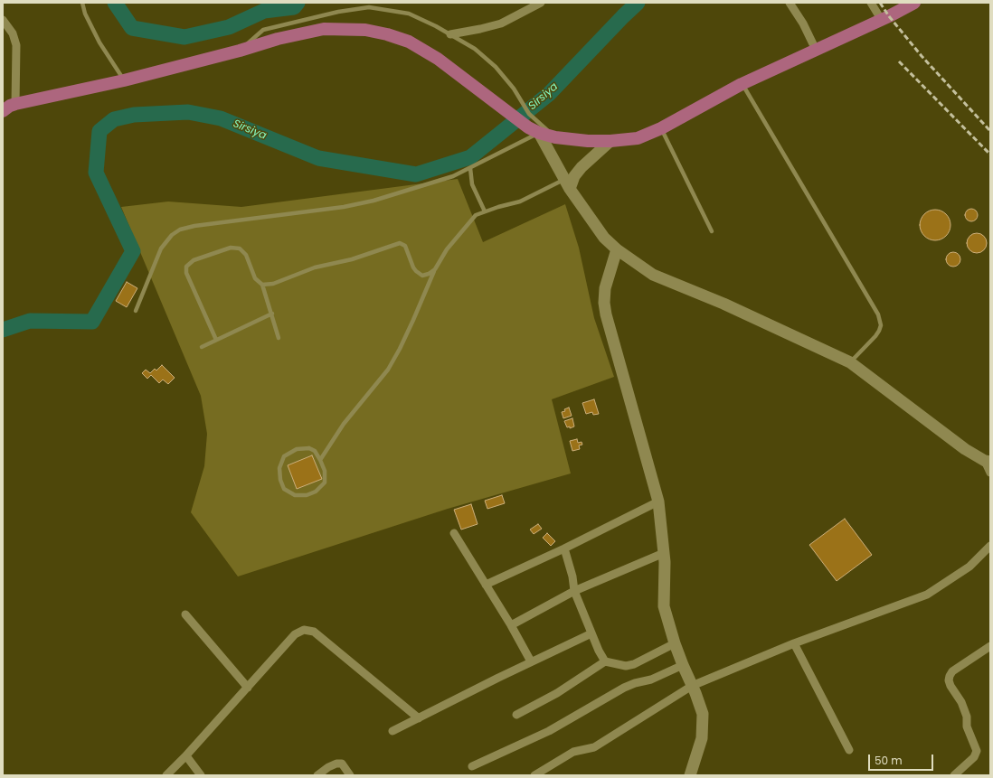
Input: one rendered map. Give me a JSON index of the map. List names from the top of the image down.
{
  "water": ["Sirsiya"],
  "scale_bar": "50 m"
}
